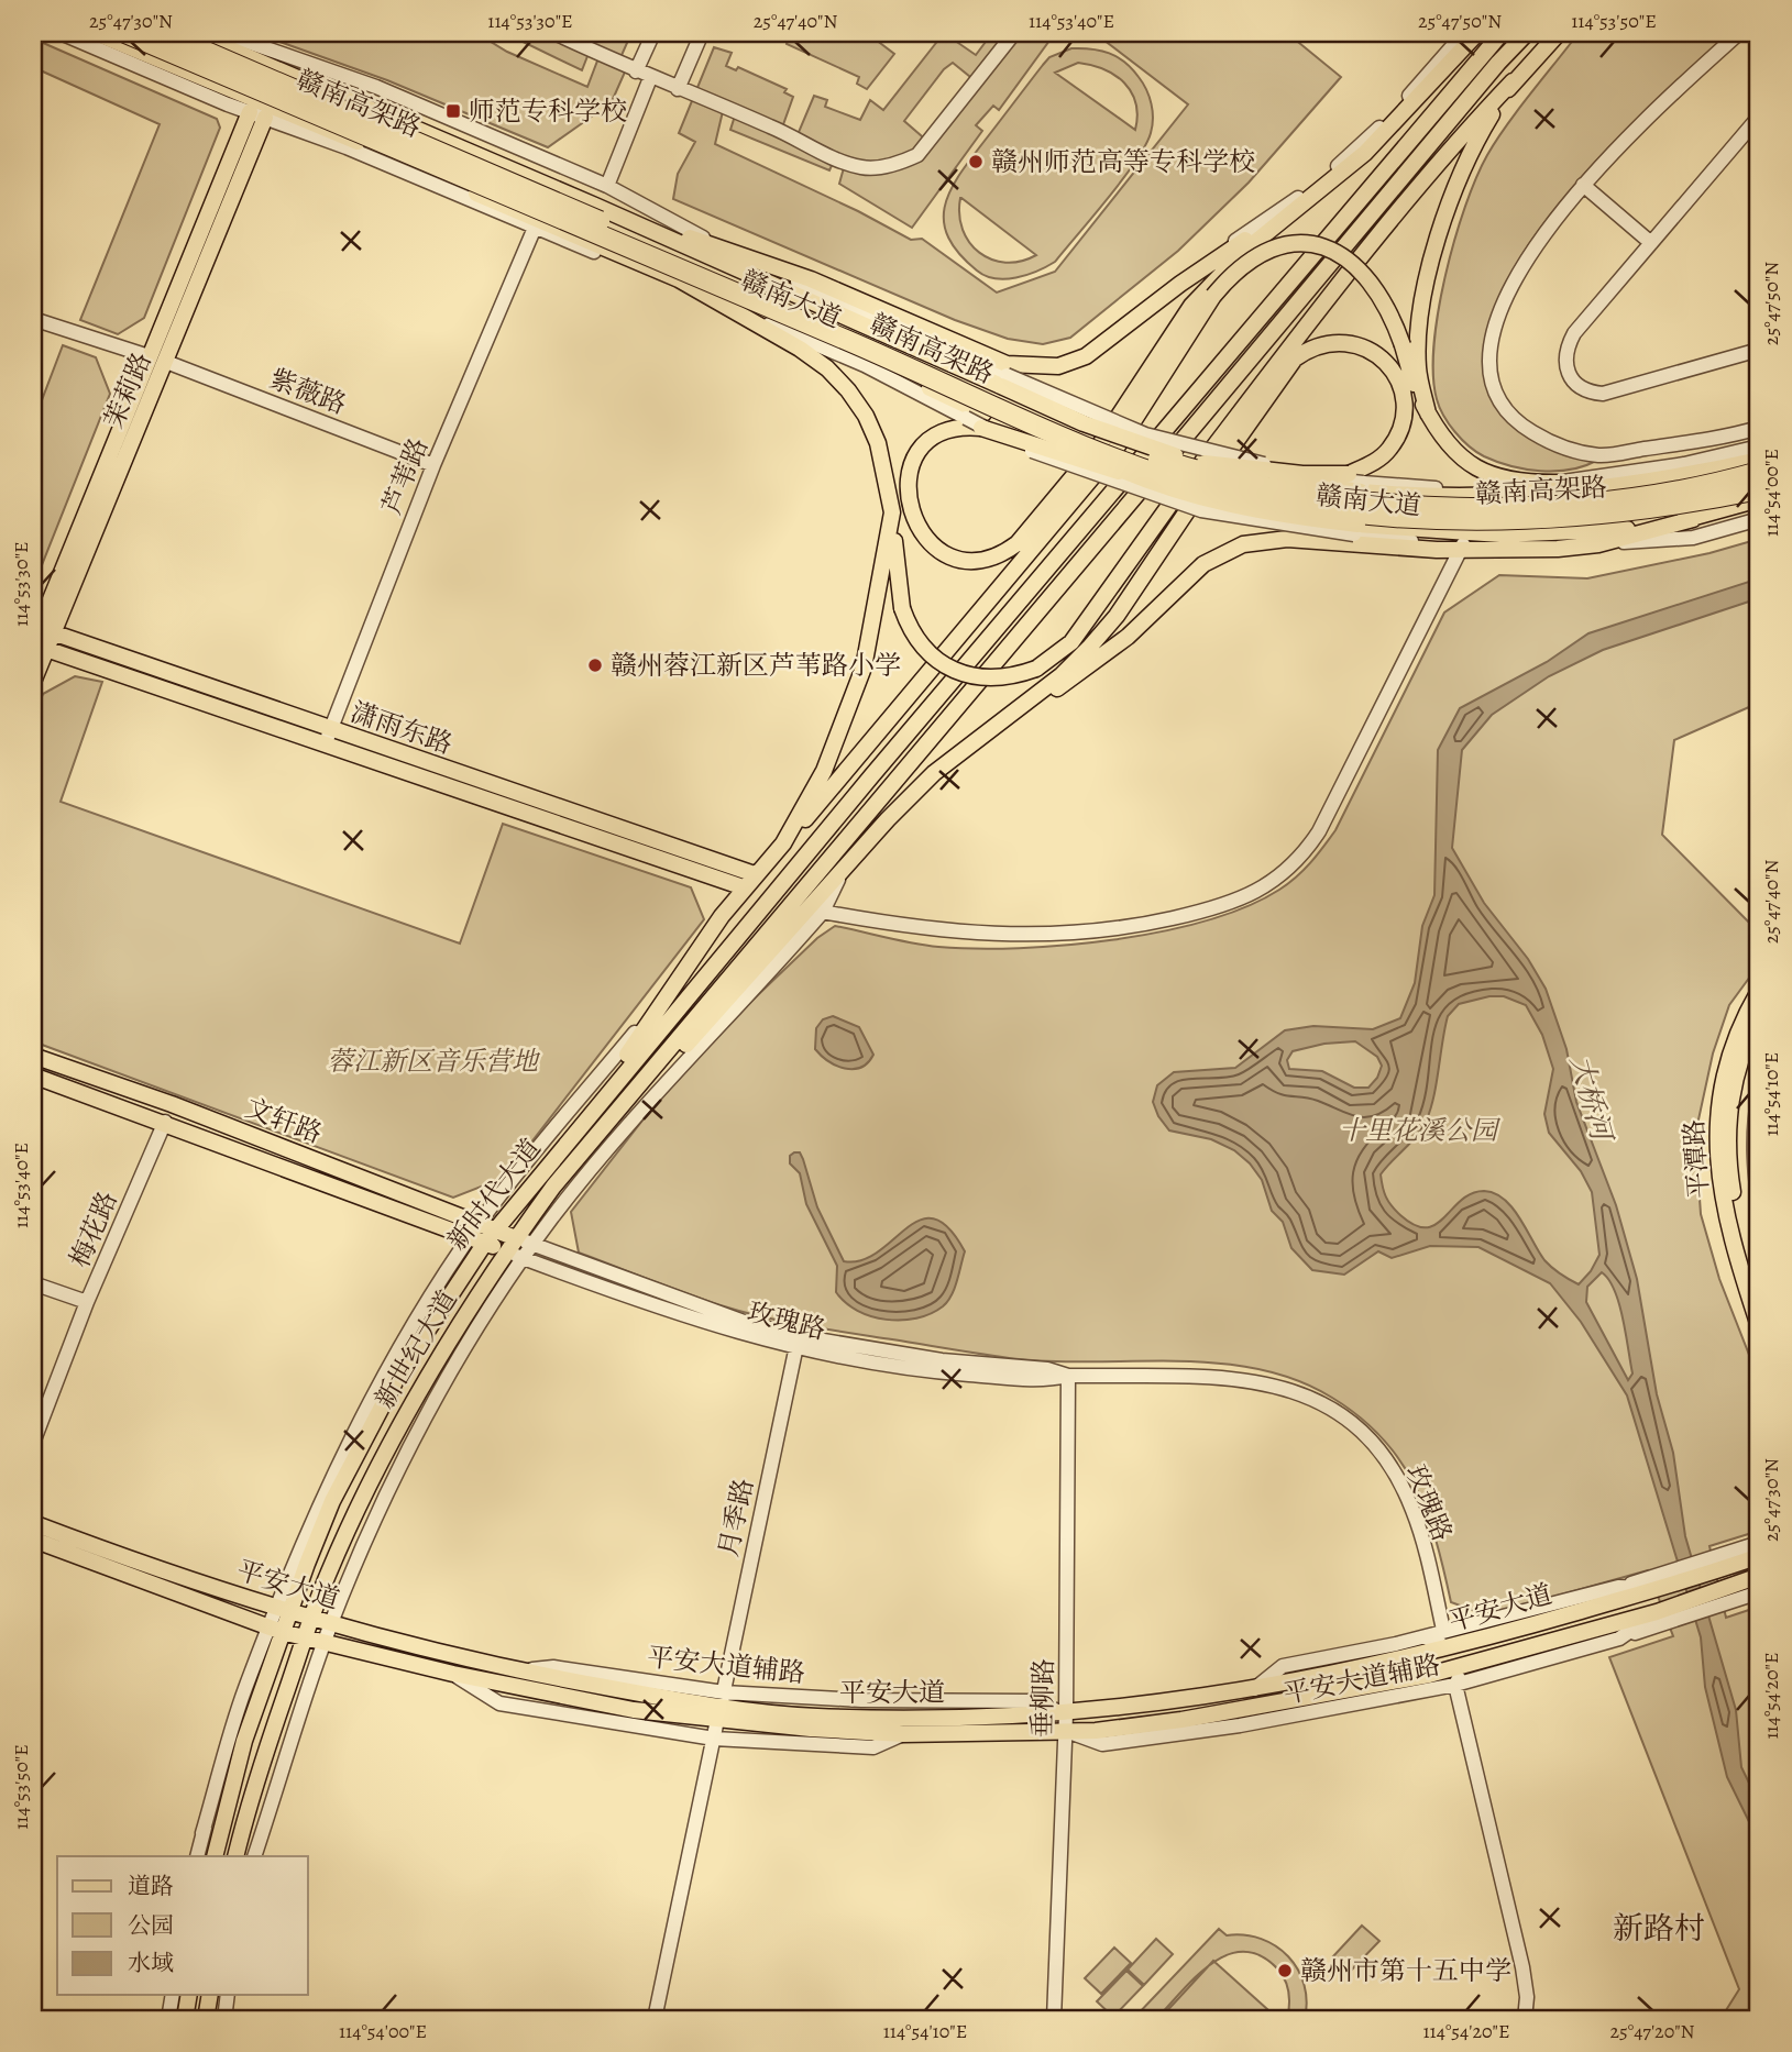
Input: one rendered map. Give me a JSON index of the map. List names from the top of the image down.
{
  "streets": {
    "highway": ["赣南高架路"],
    "main road": [
      "赣南大道",
      "茉莉路",
      "潇雨东路",
      "文轩路",
      "平潭路",
      "新时代大道",
      "新世纪大道",
      "平安大道"
    ],
    "street": [
      "紫薇路",
      "芦苇路",
      "梅花路",
      "玫瑰路",
      "月季路",
      "平安大道辅路",
      "垂柳路"
    ]
  },
  "crossings": [
    ["茉莉路", "紫薇路"],
    ["茉莉路", "潇雨东路"],
    ["紫薇路", "芦苇路"],
    ["芦苇路", "潇雨东路"],
    ["文轩路", "新时代大道"],
    ["文轩路", "梅花路"],
    ["文轩路", "玫瑰路"],
    ["文轩路", "新世纪大道"],
    ["新时代大道", "平安大道"],
    ["玫瑰路", "新世纪大道"],
    ["玫瑰路", "月季路"],
    ["玫瑰路", "平安大道辅路"],
    ["玫瑰路", "垂柳路"],
    ["新世纪大道", "平安大道"],
    ["月季路", "平安大道"],
    ["月季路", "平安大道辅路"],
    ["平安大道", "平安大道辅路"],
    ["平安大道", "垂柳路"],
    ["平安大道辅路", "垂柳路"]
  ],
  "districts": ["新路村"],
  "water": ["大桥河"],
  "parks": ["蓉江新区音乐营地", "十里花溪公园"],
  "places": {
    "transit": ["师范专科学校"],
    "other": ["赣州师范高等专科学校", "赣州蓉江新区芦苇路小学", "赣州市第十五中学"]
  },
  "legend": ["道路", "公园", "水域"],
  "coordinates": [
    "25°47'30\"N",
    "114°53'30\"E",
    "25°47'40\"N",
    "114°53'40\"E",
    "25°47'50\"N",
    "114°53'50\"E",
    "114°54'00\"E",
    "114°54'10\"E",
    "114°54'20\"E",
    "25°47'20\"N"
  ]
}
